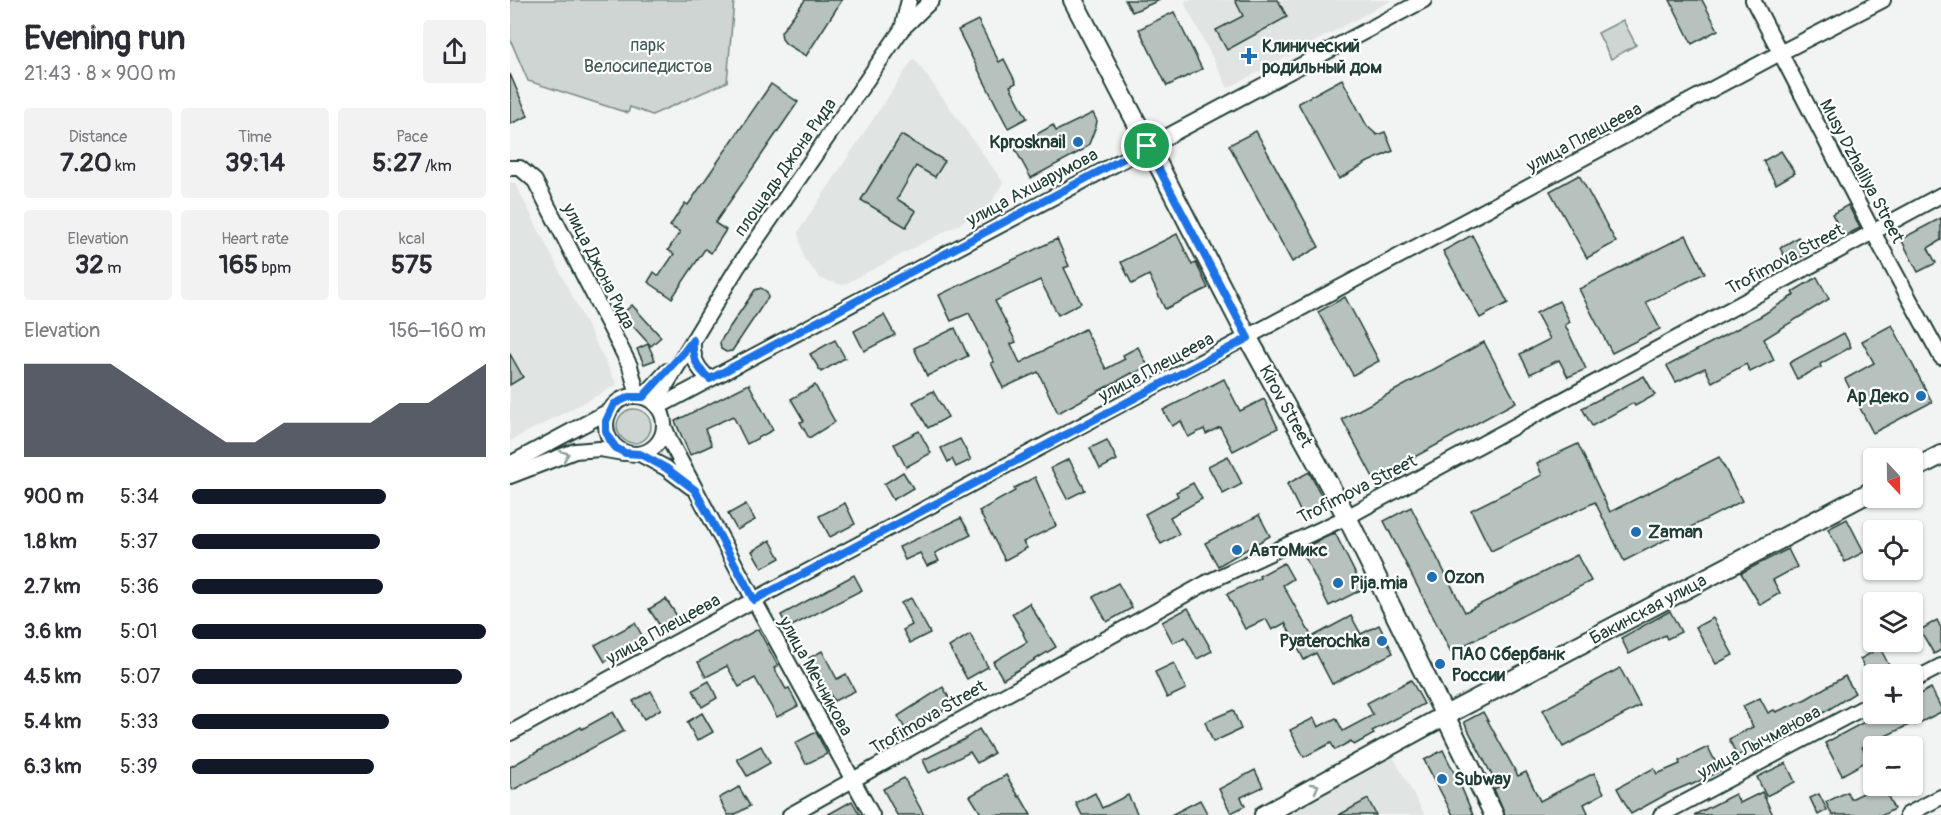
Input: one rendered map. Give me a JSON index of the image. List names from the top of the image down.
{
  "streets": {
    "main road": ["Kirov Street", "Бакинская улица"],
    "street": [
      "улица Плещеева",
      "площадь Джона Рида",
      "Musy Dzhalilya Street",
      "улица Ахшарумова",
      "Trofimova Street",
      "улица Джона Рида",
      "улица Мечникова",
      "улица Лычманова"
    ]
  },
  "crossings": [
    ["улица Плещеева", "Musy Dzhalilya Street"],
    ["улица Плещеева", "Kirov Street"],
    ["улица Плещеева", "улица Мечникова"],
    ["площадь Джона Рида", "улица Ахшарумова"],
    ["площадь Джона Рида", "улица Джона Рида"],
    ["площадь Джона Рида", "улица Мечникова"],
    ["Musy Dzhalilya Street", "Trofimova Street"],
    ["улица Ахшарумова", "улица Джона Рида"],
    ["улица Ахшарумова", "Kirov Street"],
    ["улица Ахшарумова", "улица Мечникова"],
    ["Trofimova Street", "Kirov Street"],
    ["Trofimova Street", "улица Мечникова"],
    ["улица Джона Рида", "улица Мечникова"],
    ["Kirov Street", "Бакинская улица"]
  ],
  "parks": ["парк Велосипедистов"],
  "places": {
    "health": ["Клинический родильный дом"],
    "other": [
      "Kprosknail",
      "Ар Деко",
      "Zaman",
      "АвтоМикс",
      "Ozon",
      "Pija.mia",
      "Pyaterochka",
      "ПАО Сбербанк России",
      "Subway"
    ]
  },
  "north": "bottom",
  "page": {
    "heading": ["Evening run", "21:43 · 8 × 900 m"],
    "stats": [
      ["Distance", "7.20 km"],
      ["Time", "39:14"],
      ["Pace", "5:27 /km"],
      ["Elevation", "32 m"],
      ["Heart rate", "165 bpm"],
      ["kcal", "575"]
    ],
    "chart": ["Elevation", "156–160 m"],
    "map_buttons": ["+", "−"],
    "list": [
      {
        "name": "900 m",
        "note": "5:34"
      },
      {
        "name": "1.8 km",
        "note": "5:37"
      },
      {
        "name": "2.7 km",
        "note": "5:36"
      },
      {
        "name": "3.6 km",
        "note": "5:01"
      },
      {
        "name": "4.5 km",
        "note": "5:07"
      },
      {
        "name": "5.4 km",
        "note": "5:33"
      },
      {
        "name": "6.3 km",
        "note": "5:39"
      }
    ]
  }
}
